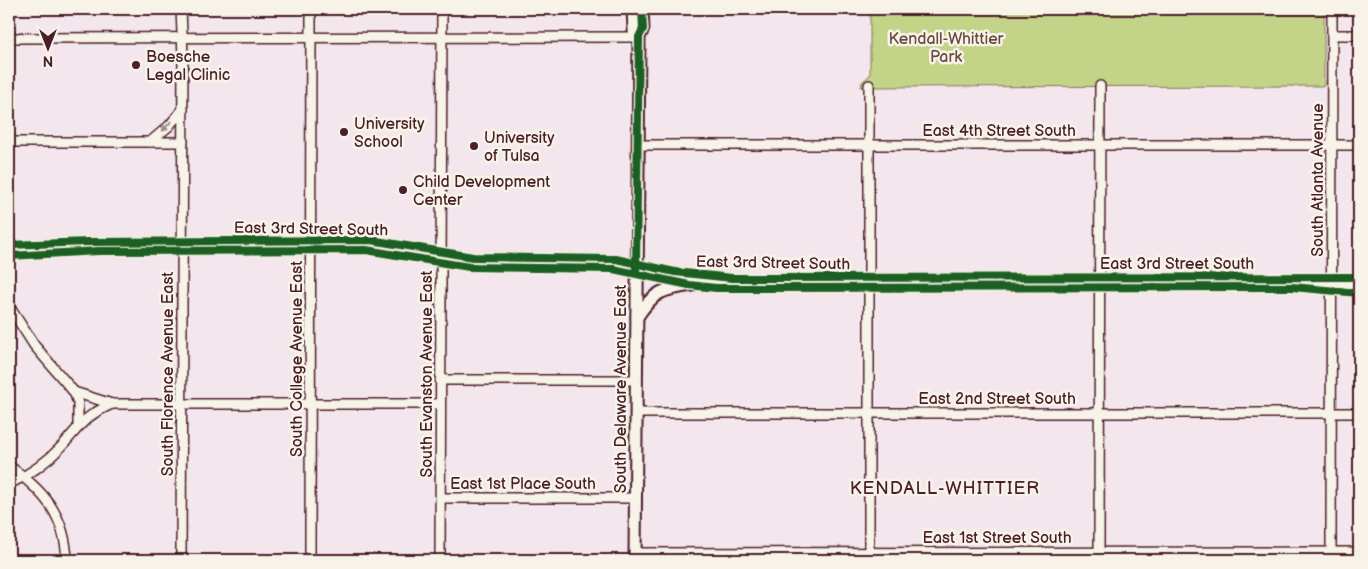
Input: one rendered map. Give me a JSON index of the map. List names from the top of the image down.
{
  "streets": {
    "street": [
      "East 4th Street South",
      "South Atlanta Avenue",
      "East 3rd Street South",
      "South College Avenue East",
      "South Florence Avenue East",
      "South Evanston Avenue East",
      "South Delaware Avenue East",
      "East 2nd Street South",
      "East 1st Place South",
      "East 1st Street South"
    ]
  },
  "crossings": [
    ["East 4th Street South", "South Atlanta Avenue"],
    ["East 4th Street South", "South Delaware Avenue East"],
    ["South Atlanta Avenue", "East 3rd Street South"],
    ["South Atlanta Avenue", "East 2nd Street South"],
    ["South Atlanta Avenue", "East 1st Street South"],
    ["East 3rd Street South", "South College Avenue East"],
    ["East 3rd Street South", "South Florence Avenue East"],
    ["East 3rd Street South", "South Evanston Avenue East"],
    ["East 3rd Street South", "South Delaware Avenue East"],
    ["South Evanston Avenue East", "East 1st Place South"],
    ["South Delaware Avenue East", "East 2nd Street South"],
    ["South Delaware Avenue East", "East 1st Place South"],
    ["South Delaware Avenue East", "East 1st Street South"]
  ],
  "districts": ["KENDALL-WHITTIER"],
  "parks": ["Kendall-Whittier Park"],
  "places": [
    "Boesche Legal Clinic",
    "University School",
    "University of Tulsa",
    "Child Development Center"
  ],
  "north": "bottom"
}
